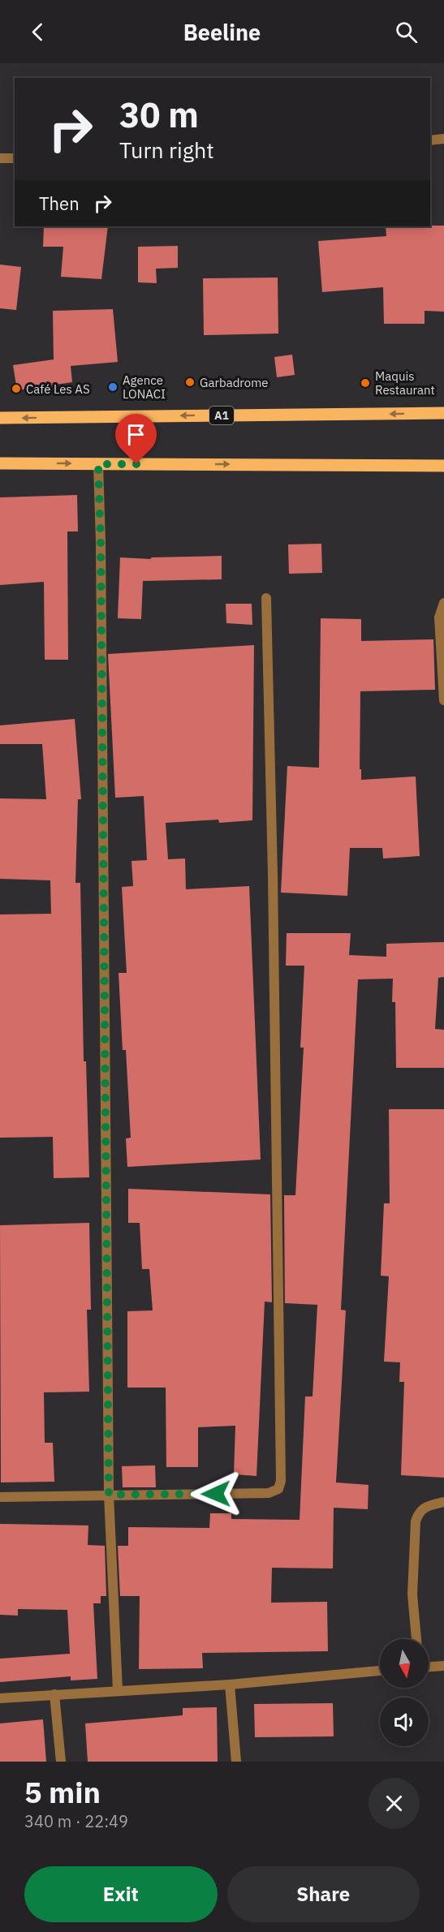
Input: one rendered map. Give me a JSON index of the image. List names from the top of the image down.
{
  "streets": {
    "main road": ["A1"]
  },
  "places": [
    "Garbadrome",
    "Maquis Restaurant",
    "Agence LONACI",
    "Café Les AS"
  ],
  "north": "bottom",
  "page": {
    "header": "Beeline",
    "turn": ["30 m", "Turn right"],
    "then": "Then",
    "heading": ["5 min", "340 m · 22:49"],
    "buttons": ["Exit", "Share"]
  }
}
